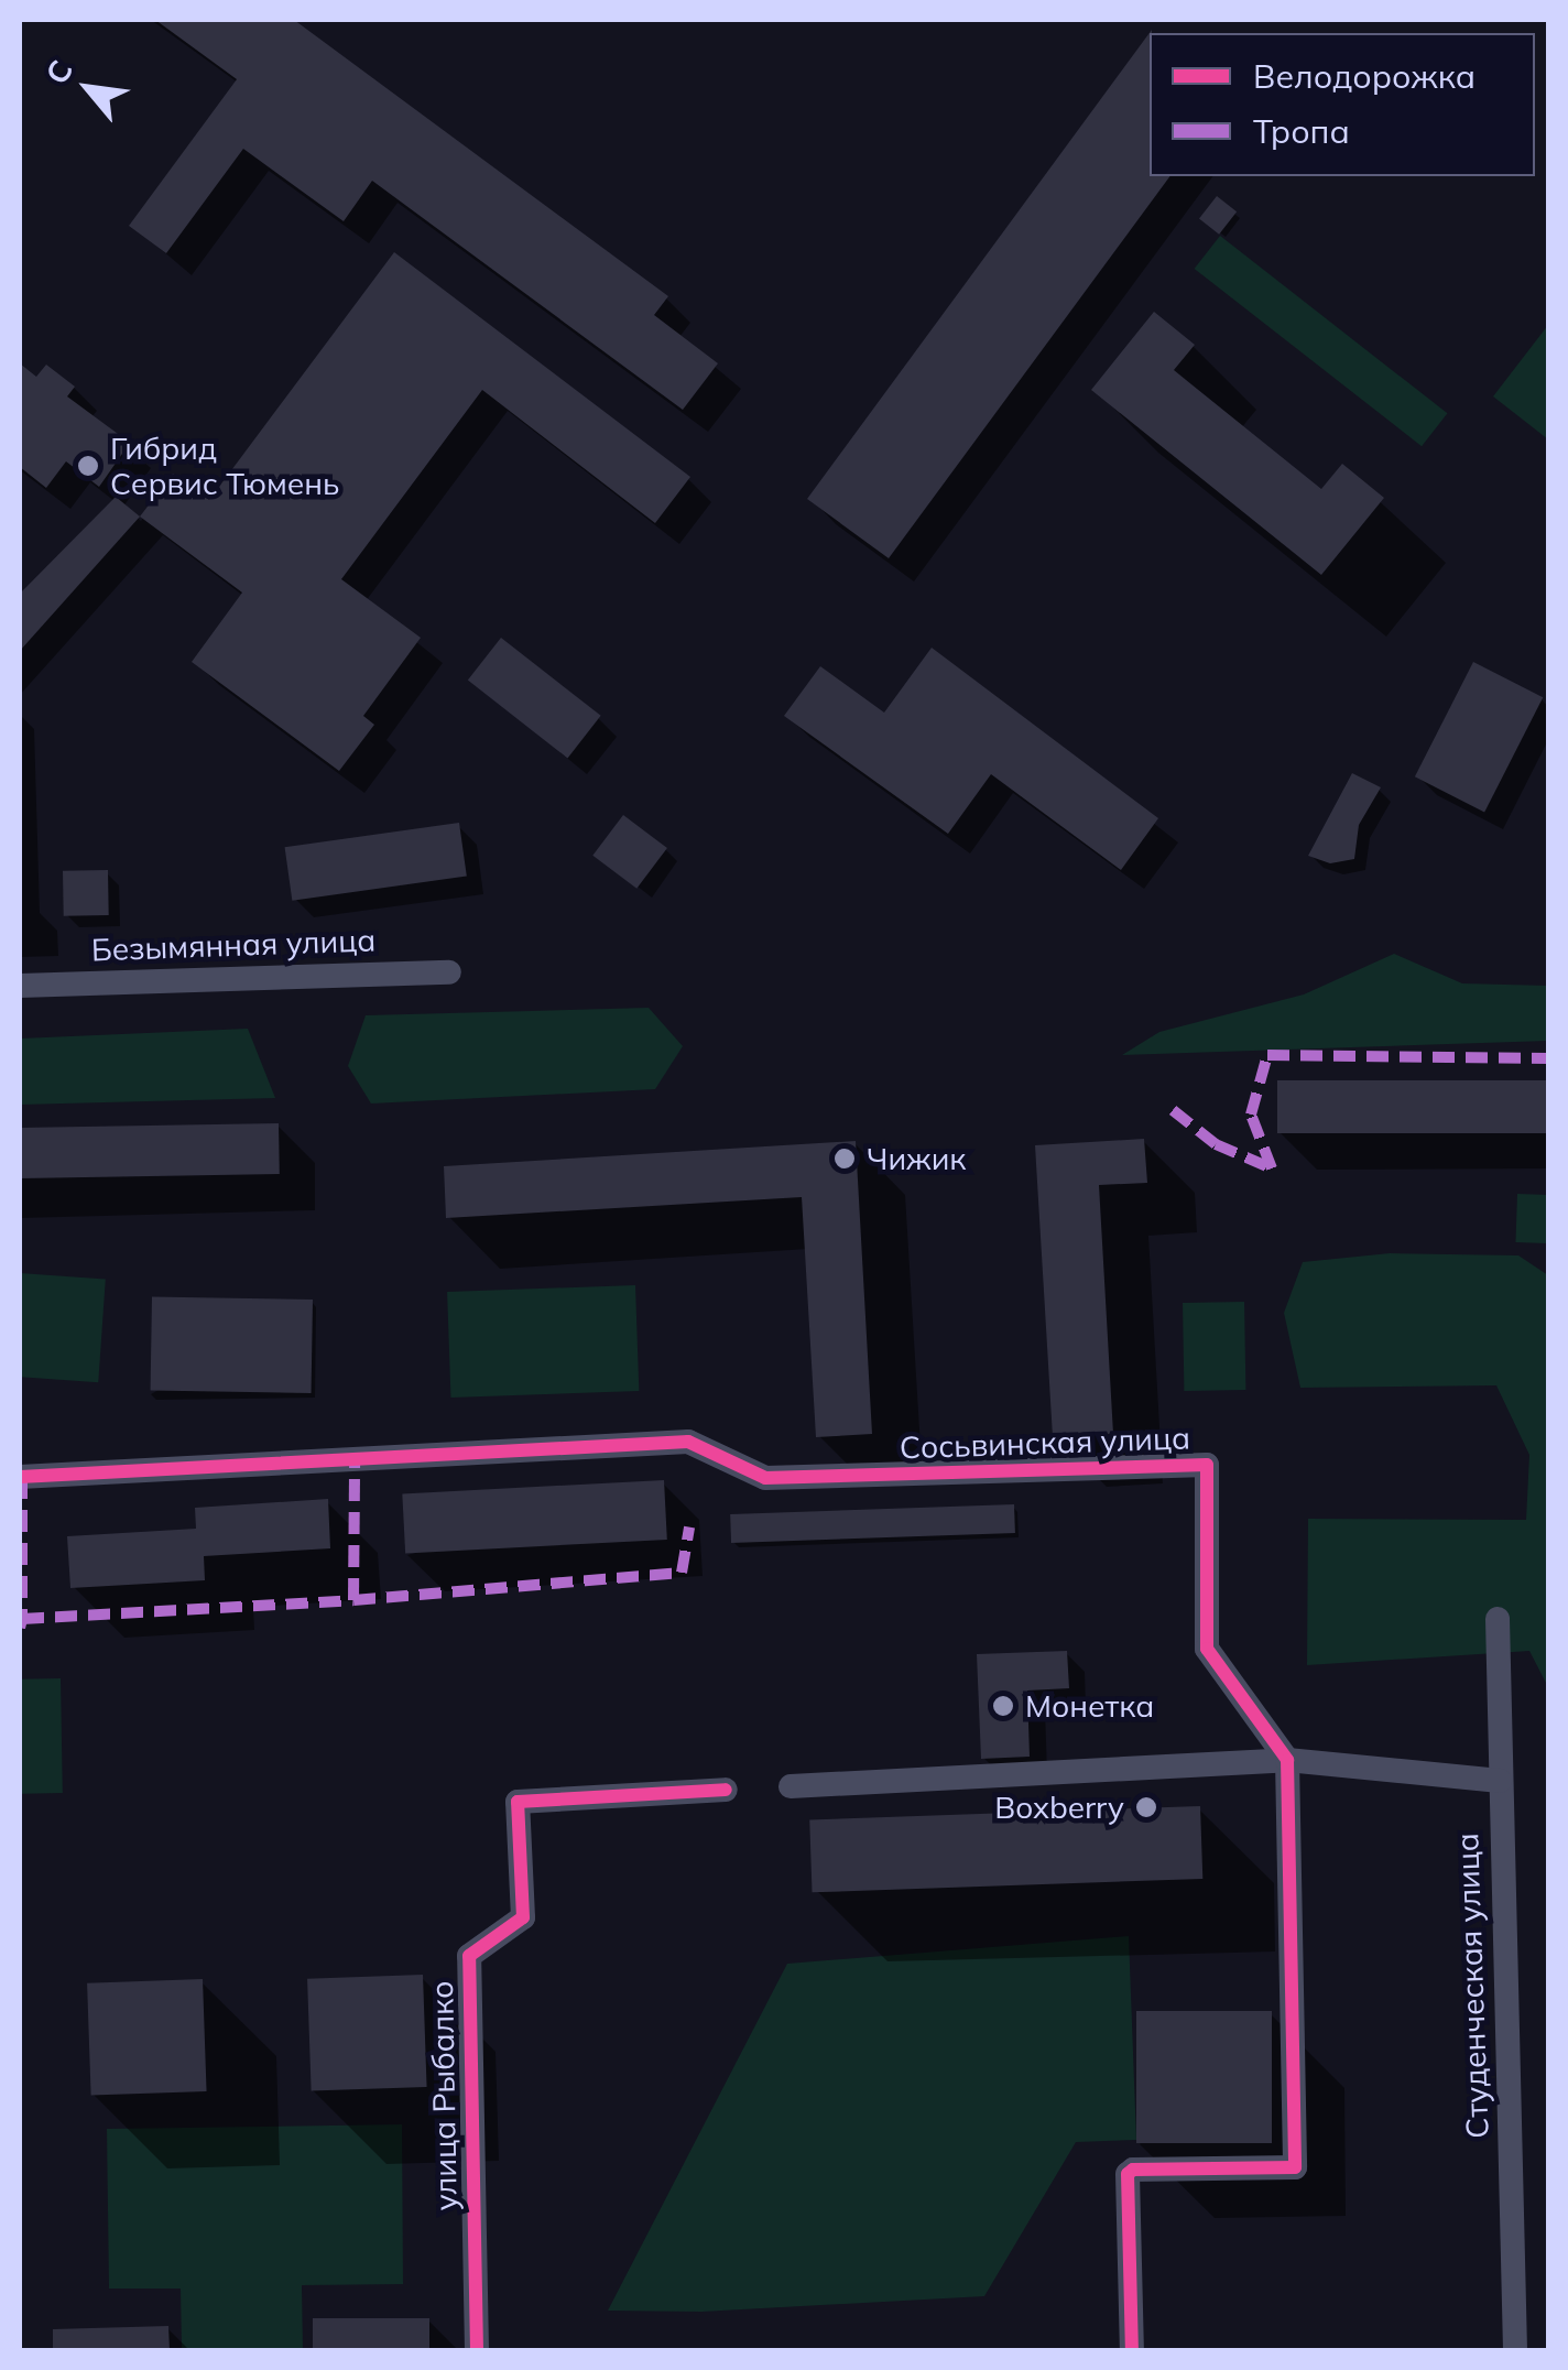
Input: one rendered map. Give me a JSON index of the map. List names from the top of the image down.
{
  "streets": {
    "street": [
      "Безымянная улица",
      "Сосьвинская улица",
      "Студенческая улица",
      "улица Рыбалко"
    ]
  },
  "places": [
    "Гибрид Сервис Тюмень",
    "Чижик",
    "Монетка",
    "Boxberry"
  ],
  "legend": ["Велодорожка", "Тропа"],
  "north": "top left"
}
